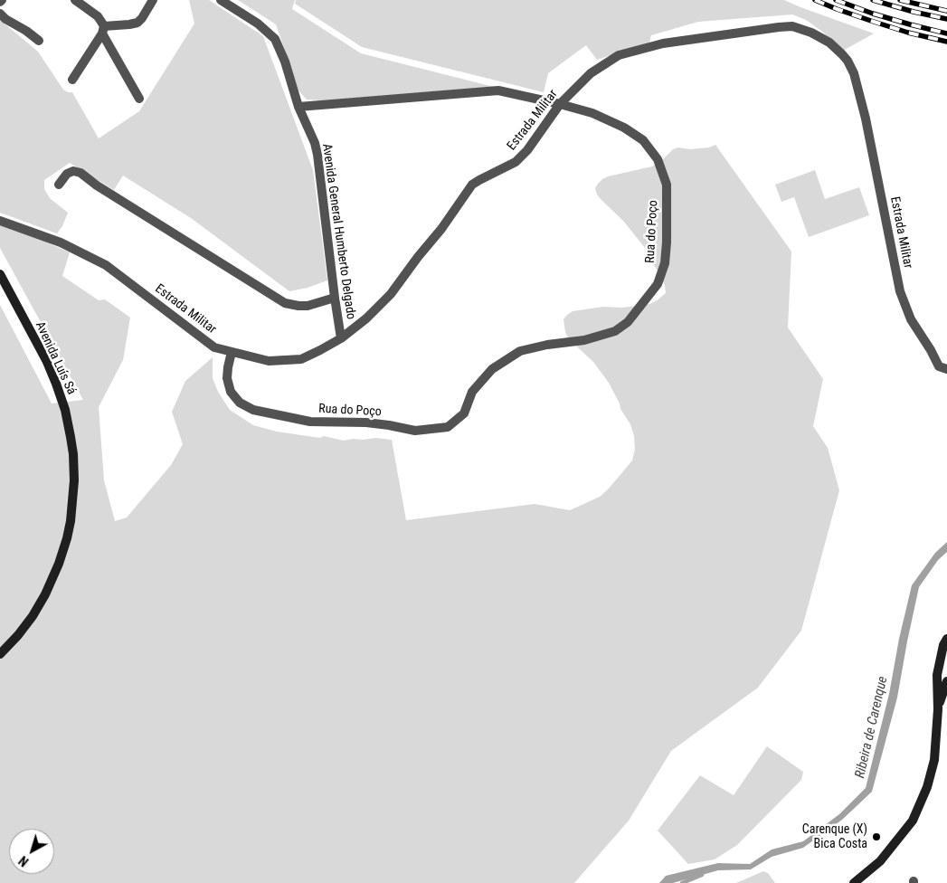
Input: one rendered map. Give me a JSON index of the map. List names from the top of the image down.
{
  "streets": {
    "street": [
      "Estrada Militar",
      "Avenida General Humberto Delgado",
      "Rua do Poço",
      "Avenida Luís Sá"
    ]
  },
  "crossings": [
    ["Estrada Militar", "Avenida General Humberto Delgado"],
    ["Estrada Militar", "Rua do Poço"],
    ["Avenida General Humberto Delgado", "Rua do Poço"]
  ],
  "water": ["Ribeira de Carenque"],
  "places": ["Carenque (X) Bica Costa"],
  "north": "bottom left"
}
